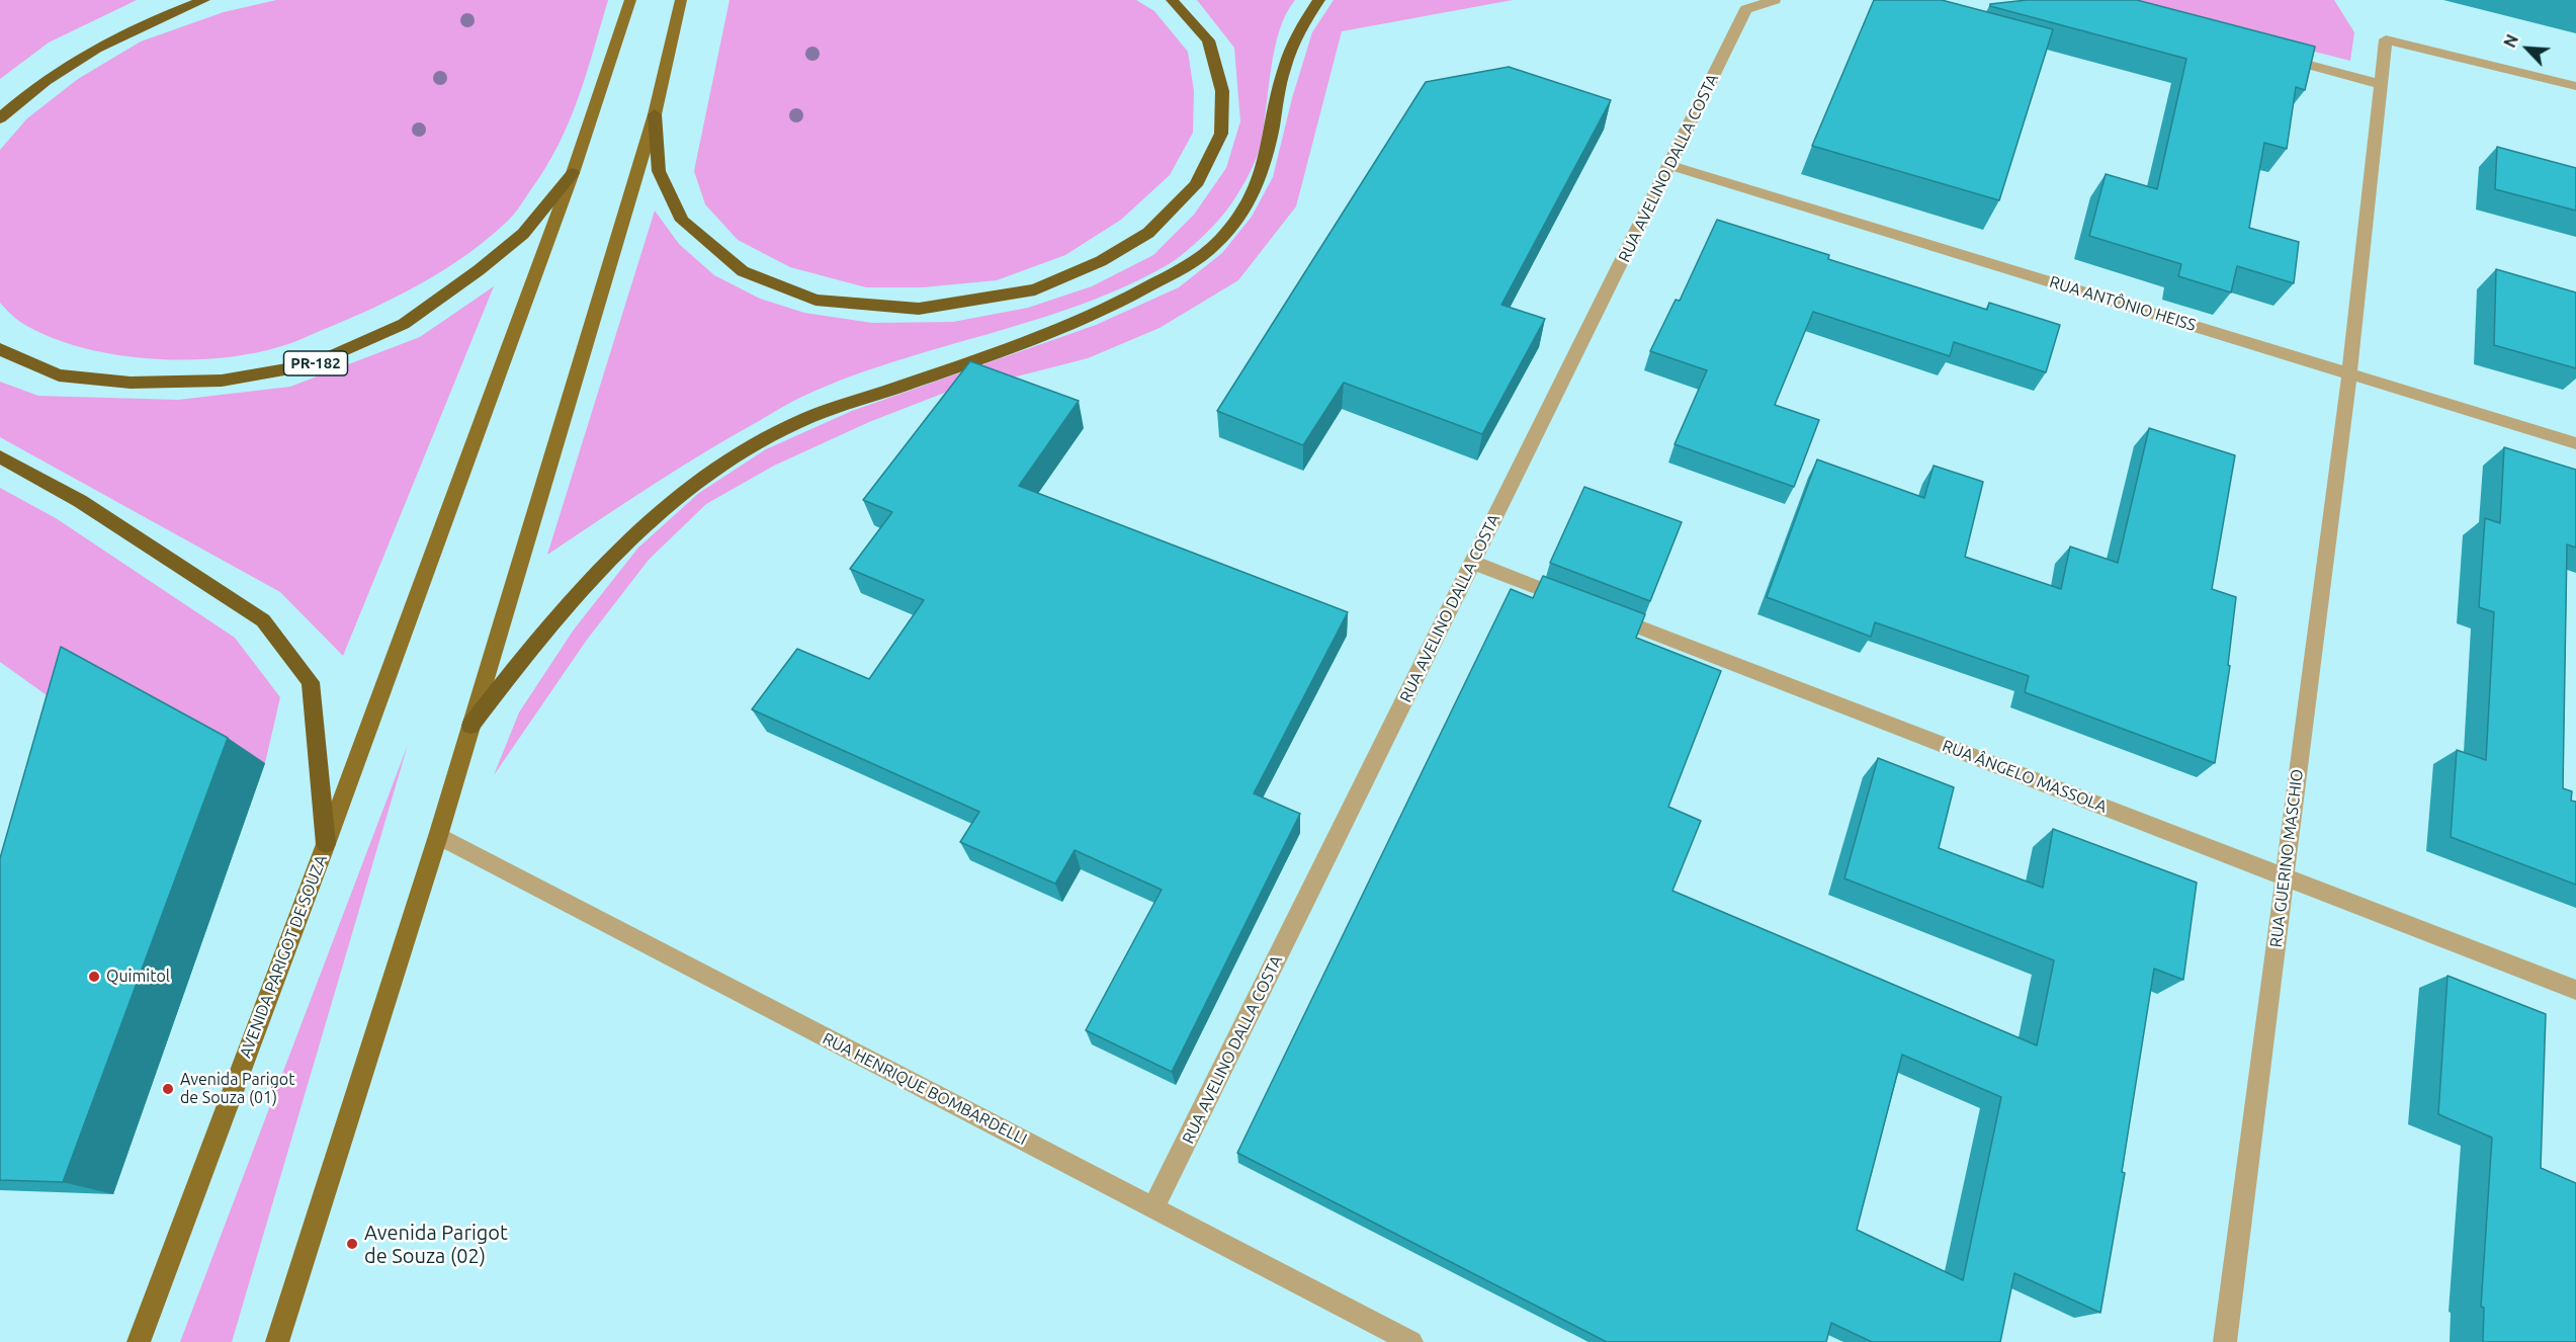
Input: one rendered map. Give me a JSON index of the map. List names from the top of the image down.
{
  "streets": {
    "highway": ["PR-182"],
    "main road": ["AVENIDA PARIGOT DE SOUZA"],
    "street": [
      "RUA AVELINO DALLA COSTA",
      "RUA ANTÔNIO HEISS",
      "RUA ÂNGELO MASSOLA",
      "RUA GUERINO MASCHIO",
      "RUA HENRIQUE BOMBARDELLI"
    ]
  },
  "crossings": [
    ["RUA AVELINO DALLA COSTA", "RUA ANTÔNIO HEISS"],
    ["RUA AVELINO DALLA COSTA", "RUA HENRIQUE BOMBARDELLI"],
    ["RUA ANTÔNIO HEISS", "RUA GUERINO MASCHIO"],
    ["PR-182", "AVENIDA PARIGOT DE SOUZA"],
    ["RUA ÂNGELO MASSOLA", "RUA GUERINO MASCHIO"]
  ],
  "places": ["Quimitol", "Avenida Parigot de Souza (01)", "Avenida Parigot de Souza (02)"],
  "north": "top left"
}
